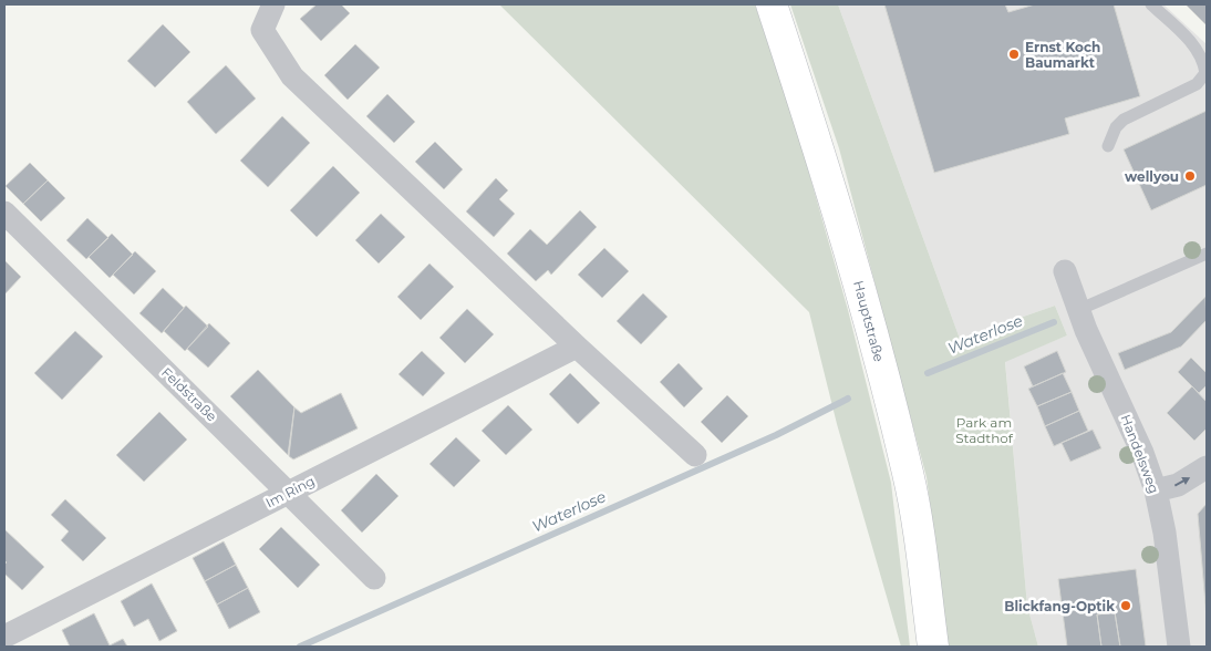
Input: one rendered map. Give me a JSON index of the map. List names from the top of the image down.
{
  "streets": {
    "main road": ["Hauptstraße"],
    "street": ["Feldstraße", "Handelsweg", "Im Ring"]
  },
  "crossings": [
    ["Feldstraße", "Im Ring"]
  ],
  "water": ["Waterlose"],
  "parks": ["Park am Stadthof"],
  "places": ["Ernst Koch Baumarkt", "wellyou", "Blickfang-Optik"]
}
